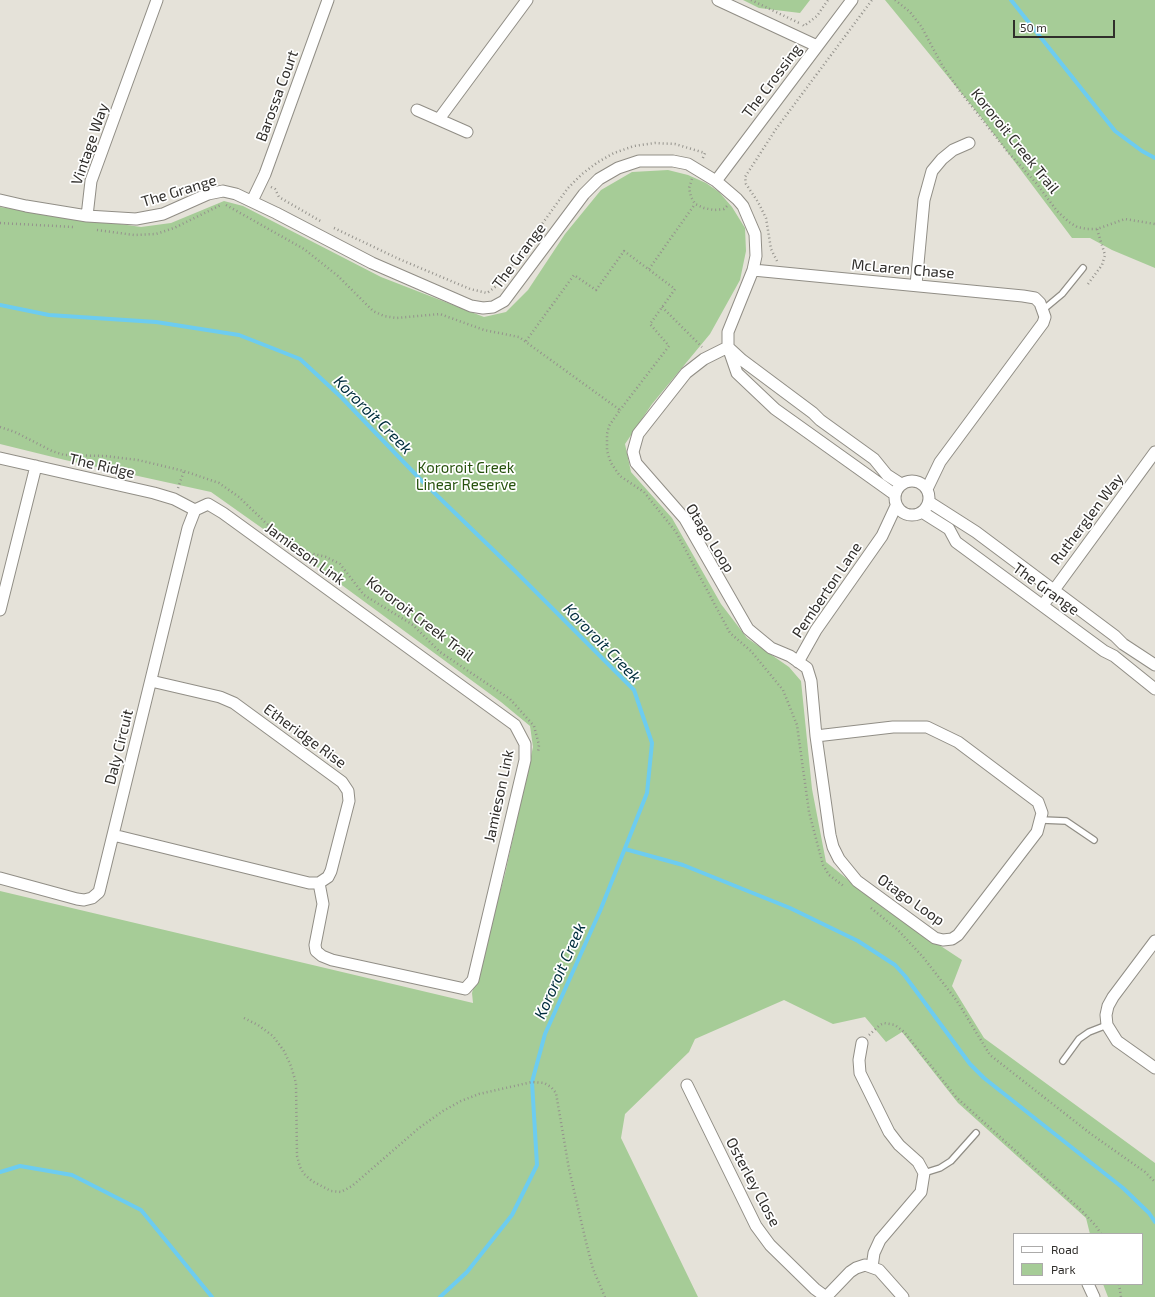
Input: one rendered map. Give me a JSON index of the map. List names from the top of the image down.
{
  "streets": {
    "street": [
      "The Crossing",
      "Barossa Court",
      "Vintage Way",
      "The Grange",
      "McLaren Chase",
      "The Ridge",
      "Rutherglen Way",
      "Otago Loop",
      "Jamieson Link",
      "Pemberton Lane",
      "Etheridge Rise",
      "Daly Circuit",
      "Osterley Close"
    ],
    "path": ["Kororoit Creek Trail"]
  },
  "crossings": [
    ["The Crossing", "The Grange"],
    ["Barossa Court", "The Grange"],
    ["Vintage Way", "The Grange"],
    ["The Grange", "McLaren Chase"],
    ["The Grange", "Rutherglen Way"],
    ["The Grange", "Otago Loop"],
    ["The Grange", "Pemberton Lane"],
    ["The Ridge", "Jamieson Link"],
    ["The Ridge", "Daly Circuit"],
    ["Otago Loop", "Pemberton Lane"],
    ["Jamieson Link", "Etheridge Rise"],
    ["Jamieson Link", "Daly Circuit"],
    ["Etheridge Rise", "Daly Circuit"]
  ],
  "water": ["Kororoit Creek"],
  "parks": ["Kororoit Creek Linear Reserve"],
  "legend": ["Road", "Park"],
  "scale_bar": "50 m"
}
